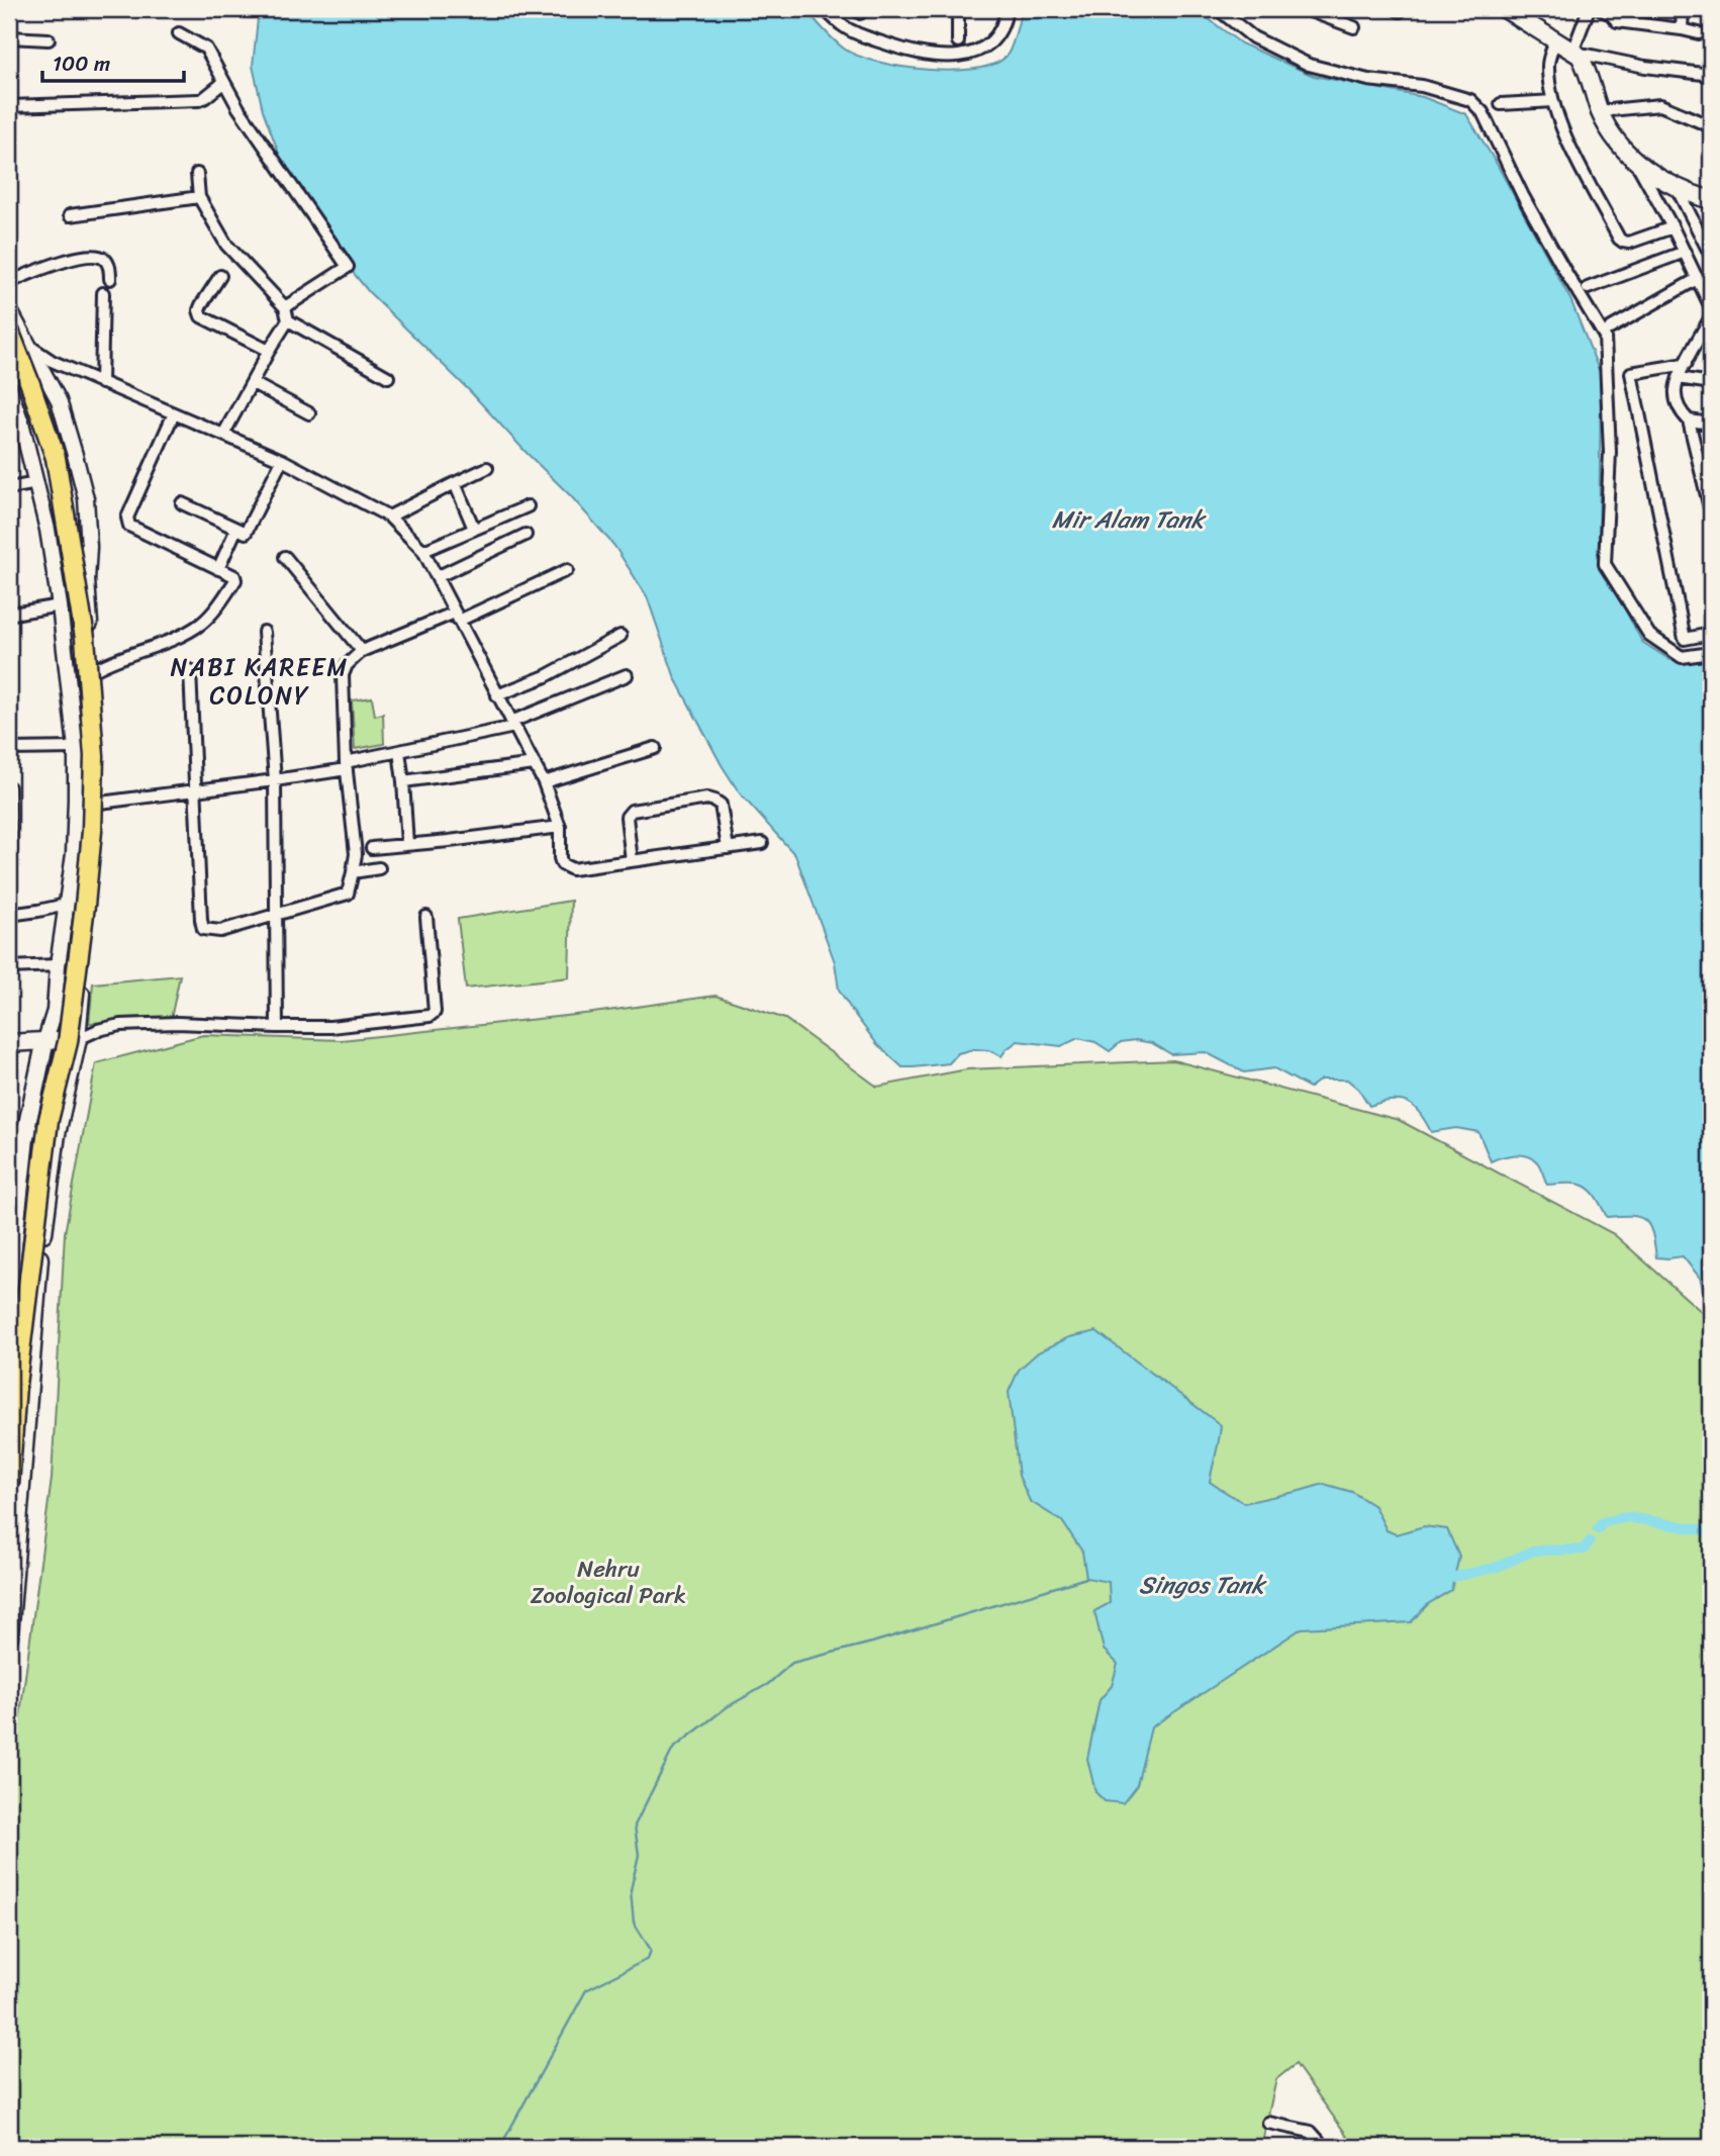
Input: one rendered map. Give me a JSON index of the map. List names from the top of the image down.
{
  "districts": ["NABI KAREEM COLONY"],
  "water": ["Mir Alam Tank", "Singos Tank"],
  "parks": ["Nehru Zoological Park"],
  "scale_bar": "100 m"
}
